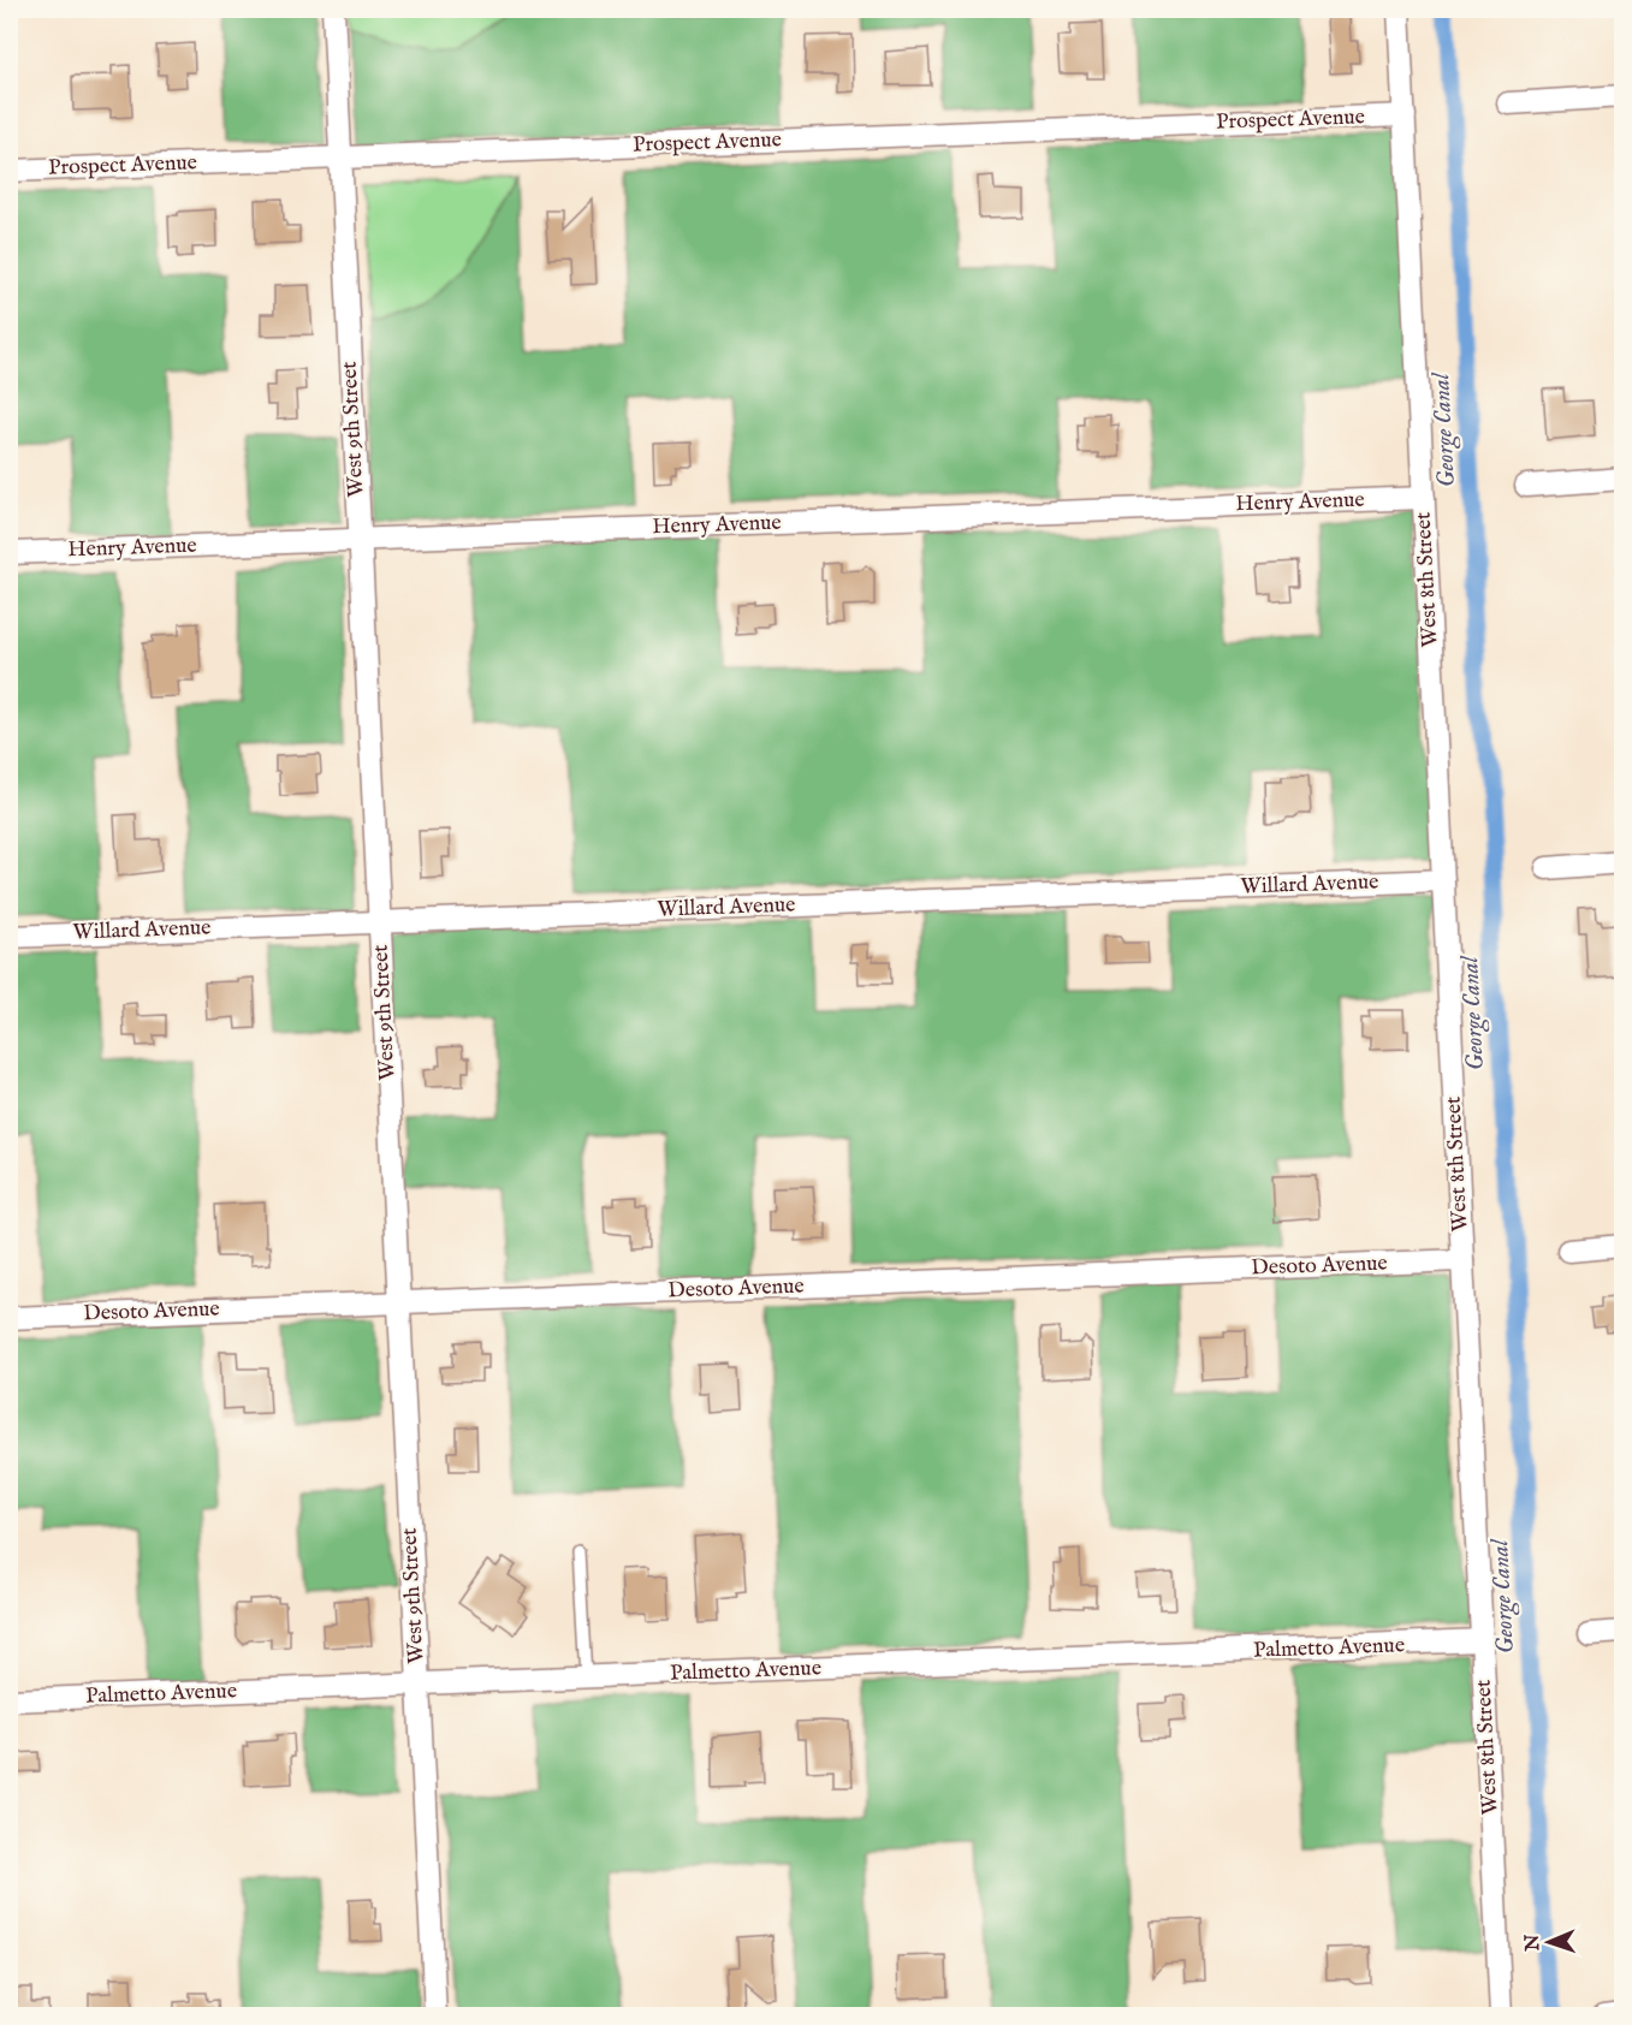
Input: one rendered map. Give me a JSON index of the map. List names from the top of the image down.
{
  "streets": {
    "street": [
      "Prospect Avenue",
      "West 9th Street",
      "Henry Avenue",
      "West 8th Street",
      "Willard Avenue",
      "Desoto Avenue",
      "Palmetto Avenue"
    ]
  },
  "crossings": [
    ["Prospect Avenue", "West 9th Street"],
    ["Prospect Avenue", "West 8th Street"],
    ["West 9th Street", "Henry Avenue"],
    ["West 9th Street", "Willard Avenue"],
    ["West 9th Street", "Desoto Avenue"],
    ["West 9th Street", "Palmetto Avenue"],
    ["Henry Avenue", "West 8th Street"],
    ["West 8th Street", "Willard Avenue"],
    ["West 8th Street", "Desoto Avenue"],
    ["West 8th Street", "Palmetto Avenue"]
  ],
  "water": ["George Canal"],
  "north": "left"
}
